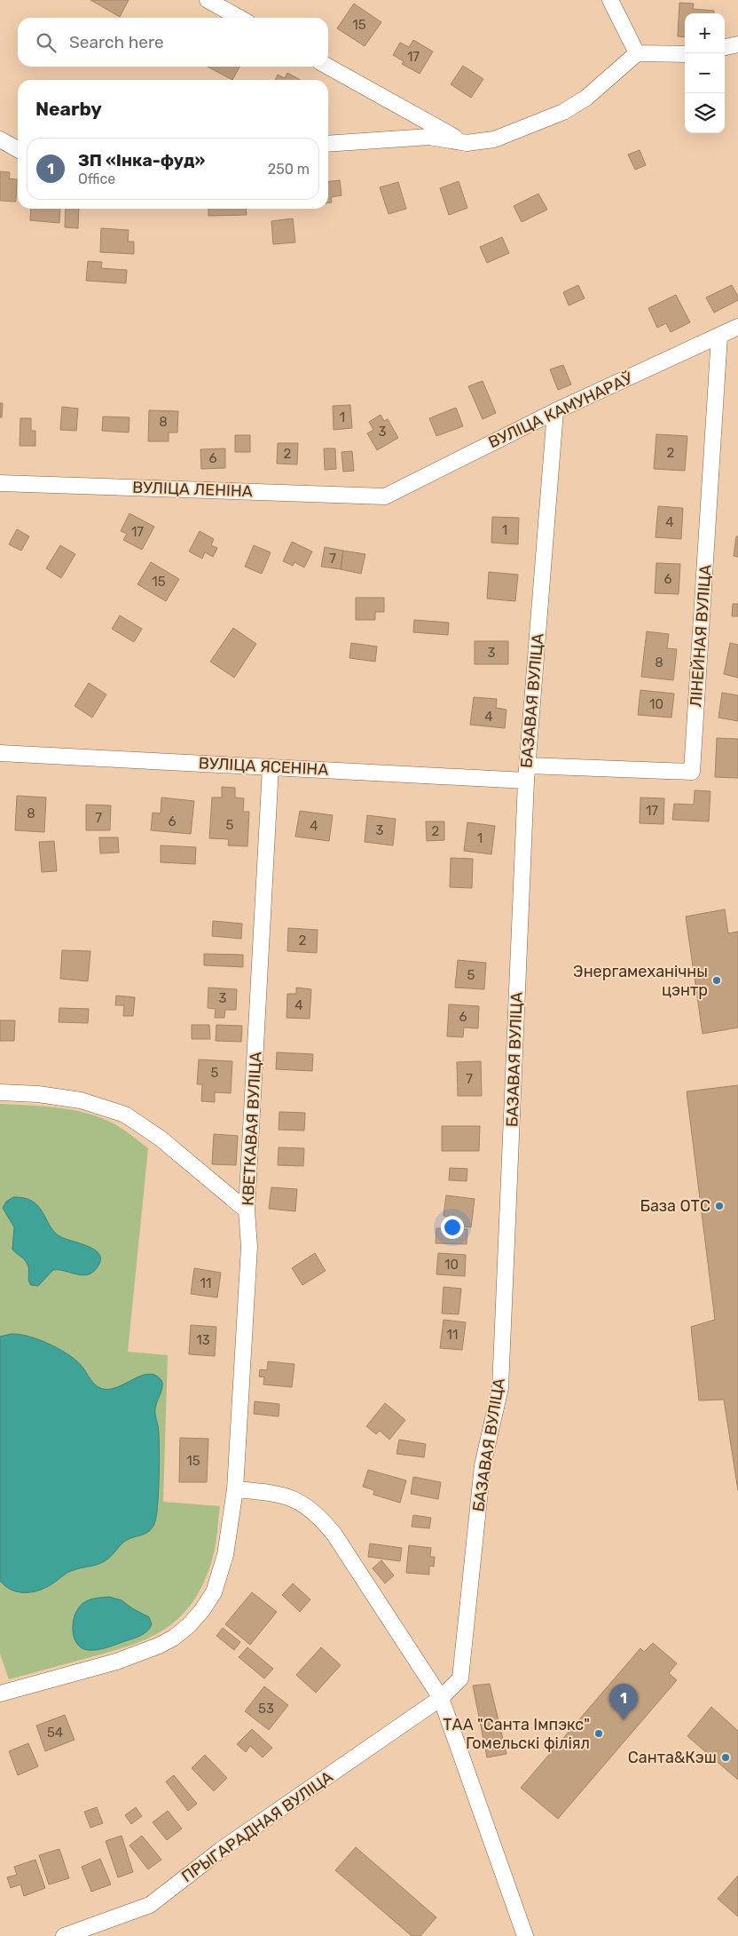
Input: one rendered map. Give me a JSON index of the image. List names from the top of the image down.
{
  "streets": {
    "street": [
      "ВУЛІЦА КАМУНАРАЎ",
      "ВУЛІЦА ЛЕНІНА",
      "ЛІНЕЙНАЯ ВУЛІЦА",
      "БАЗАВАЯ ВУЛІЦА",
      "ВУЛІЦА ЯСЕНІНА",
      "КВЕТКАВАЯ ВУЛІЦА",
      "ПРЫГАРАДНАЯ ВУЛІЦА"
    ]
  },
  "crossings": [
    ["ВУЛІЦА КАМУНАРАЎ", "ВУЛІЦА ЛЕНІНА"],
    ["ВУЛІЦА КАМУНАРАЎ", "ЛІНЕЙНАЯ ВУЛІЦА"],
    ["ВУЛІЦА КАМУНАРАЎ", "БАЗАВАЯ ВУЛІЦА"],
    ["ЛІНЕЙНАЯ ВУЛІЦА", "БАЗАВАЯ ВУЛІЦА"],
    ["ЛІНЕЙНАЯ ВУЛІЦА", "ВУЛІЦА ЯСЕНІНА"],
    ["БАЗАВАЯ ВУЛІЦА", "ВУЛІЦА ЯСЕНІНА"],
    ["БАЗАВАЯ ВУЛІЦА", "ПРЫГАРАДНАЯ ВУЛІЦА"],
    ["ВУЛІЦА ЯСЕНІНА", "КВЕТКАВАЯ ВУЛІЦА"]
  ],
  "places": [
    "Энергамеханічны цэнтр",
    "База ОТС",
    "ТАА \"Санта Імпэкс\" Гомельскі філіял",
    "Санта&Кэш"
  ],
  "house_numbers": [
    "15",
    "17",
    "1",
    "8",
    "3",
    "2",
    "2",
    "6",
    "4",
    "1",
    "17",
    "7",
    "6",
    "15",
    "3",
    "8",
    "10",
    "4",
    "17",
    "8",
    "7",
    "6",
    "5",
    "4",
    "3",
    "2",
    "1",
    "2",
    "5",
    "3",
    "4",
    "6",
    "5",
    "7",
    "10",
    "11",
    "11",
    "13",
    "15",
    "53",
    "54"
  ],
  "page": {
    "map_buttons": ["+", "−"],
    "search": "Search here",
    "heading": "Nearby",
    "list": [
      {
        "mark": "1",
        "name": "ЗП «Інка-фуд»",
        "note": "Office",
        "value": "250 m"
      }
    ],
    "pins": "1"
  }
}
